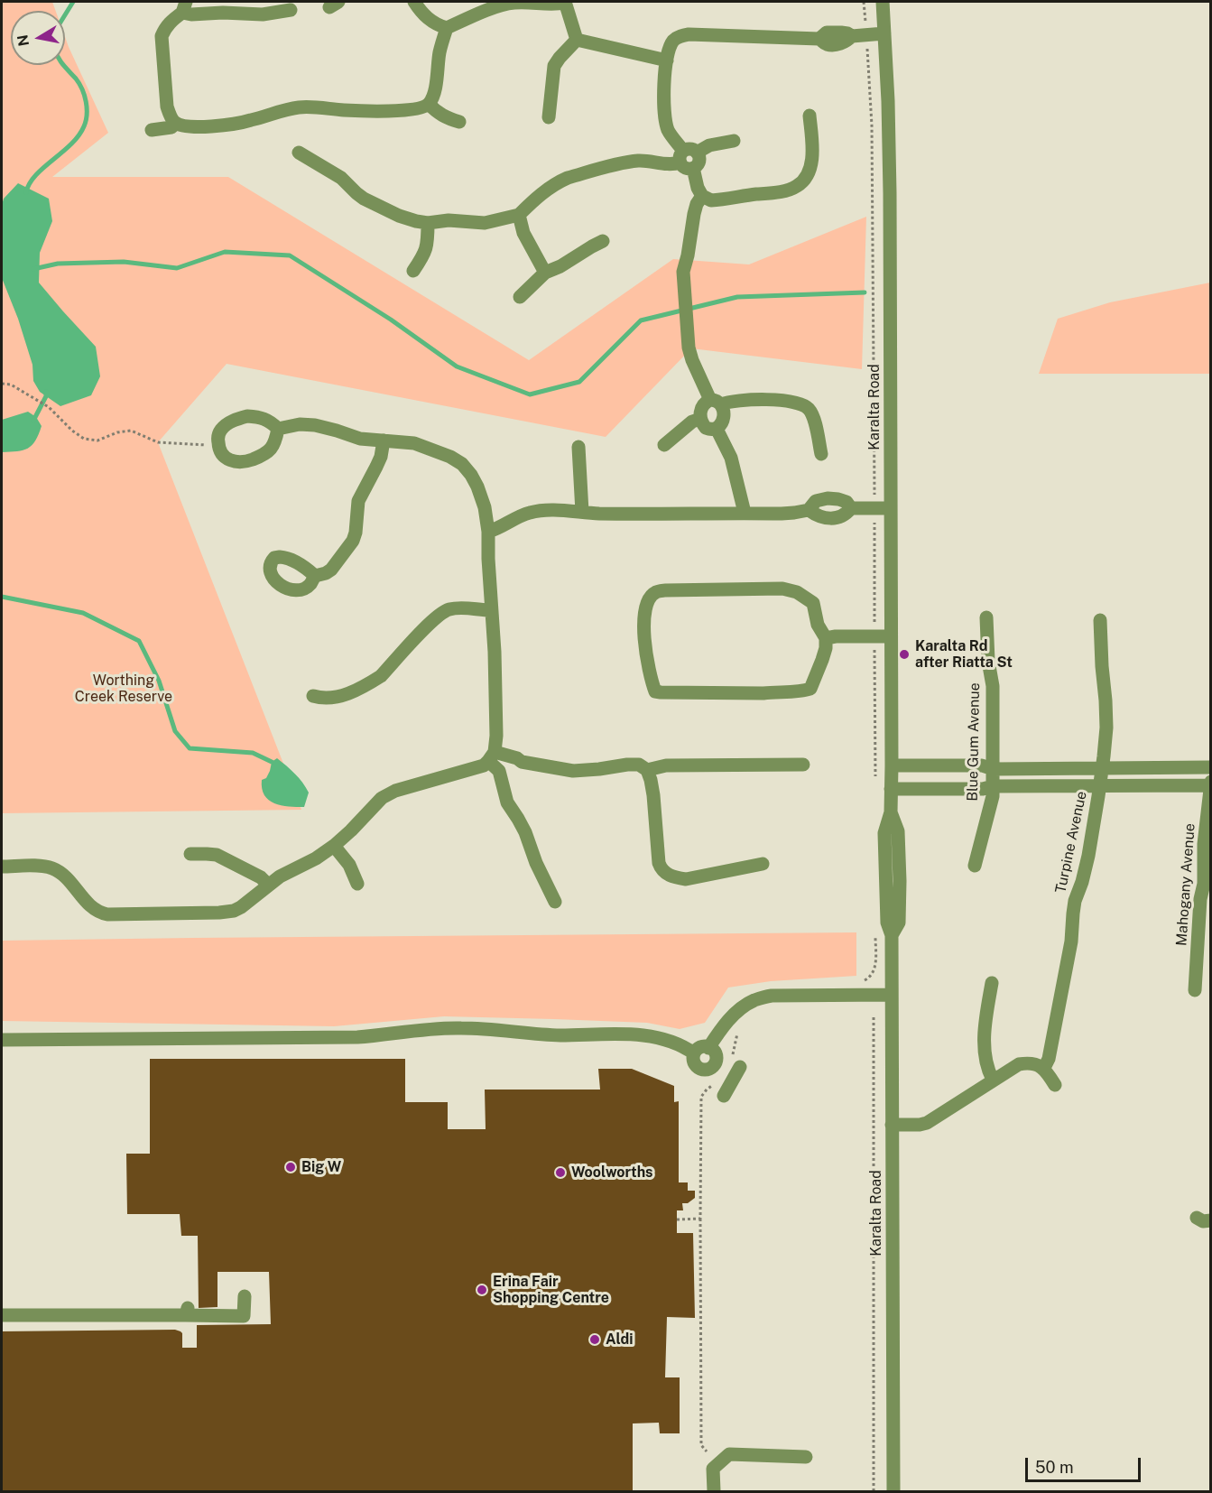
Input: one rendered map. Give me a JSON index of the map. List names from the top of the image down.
{
  "streets": {
    "street": [
      "Karalta Road",
      "Blue Gum Avenue",
      "Turpine Avenue",
      "Mahogany Avenue"
    ]
  },
  "parks": ["Worthing Creek Reserve"],
  "places": [
    "Karalta Rd after Riatta St",
    "Big W",
    "Woolworths",
    "Erina Fair Shopping Centre",
    "Aldi"
  ],
  "scale_bar": "50 m",
  "north": "left"
}
